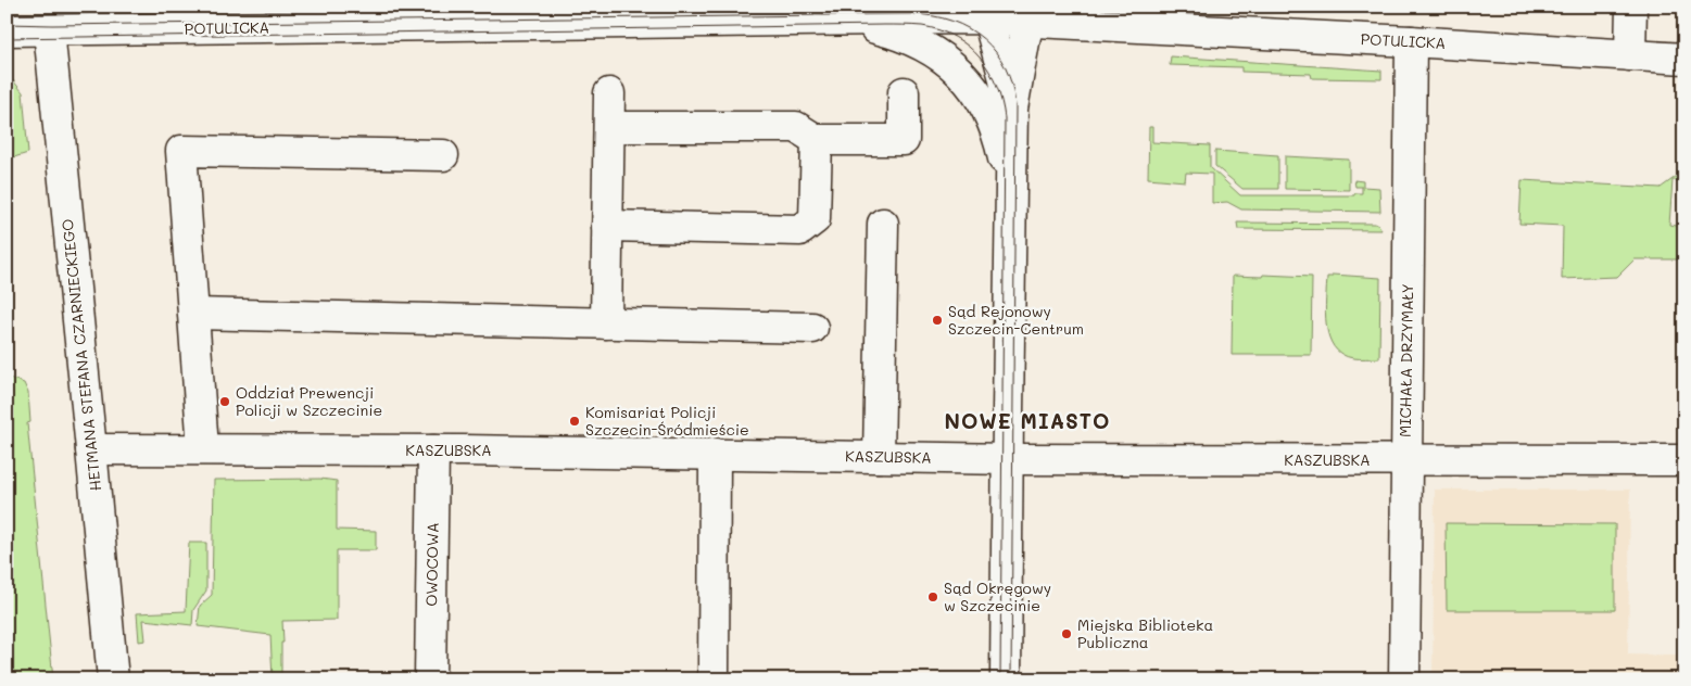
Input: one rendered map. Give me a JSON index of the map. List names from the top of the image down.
{
  "streets": {
    "street": [
      "POTULICKA",
      "HETMANA STEFANA CZARNIECKIEGO",
      "MICHAŁA DRZYMAŁY",
      "KASZUBSKA",
      "OWOCOWA"
    ]
  },
  "crossings": [
    ["POTULICKA", "HETMANA STEFANA CZARNIECKIEGO"],
    ["POTULICKA", "MICHAŁA DRZYMAŁY"],
    ["HETMANA STEFANA CZARNIECKIEGO", "KASZUBSKA"],
    ["MICHAŁA DRZYMAŁY", "KASZUBSKA"],
    ["KASZUBSKA", "OWOCOWA"]
  ],
  "districts": ["NOWE MIASTO"],
  "places": [
    "Sąd Rejonowy Szczecin-Centrum",
    "Oddział Prewencji Policji w Szczecinie",
    "Komisariat Policji Szczecin-Śródmieście",
    "Sąd Okręgowy w Szczecinie",
    "Miejska Biblioteka Publiczna"
  ]
}
